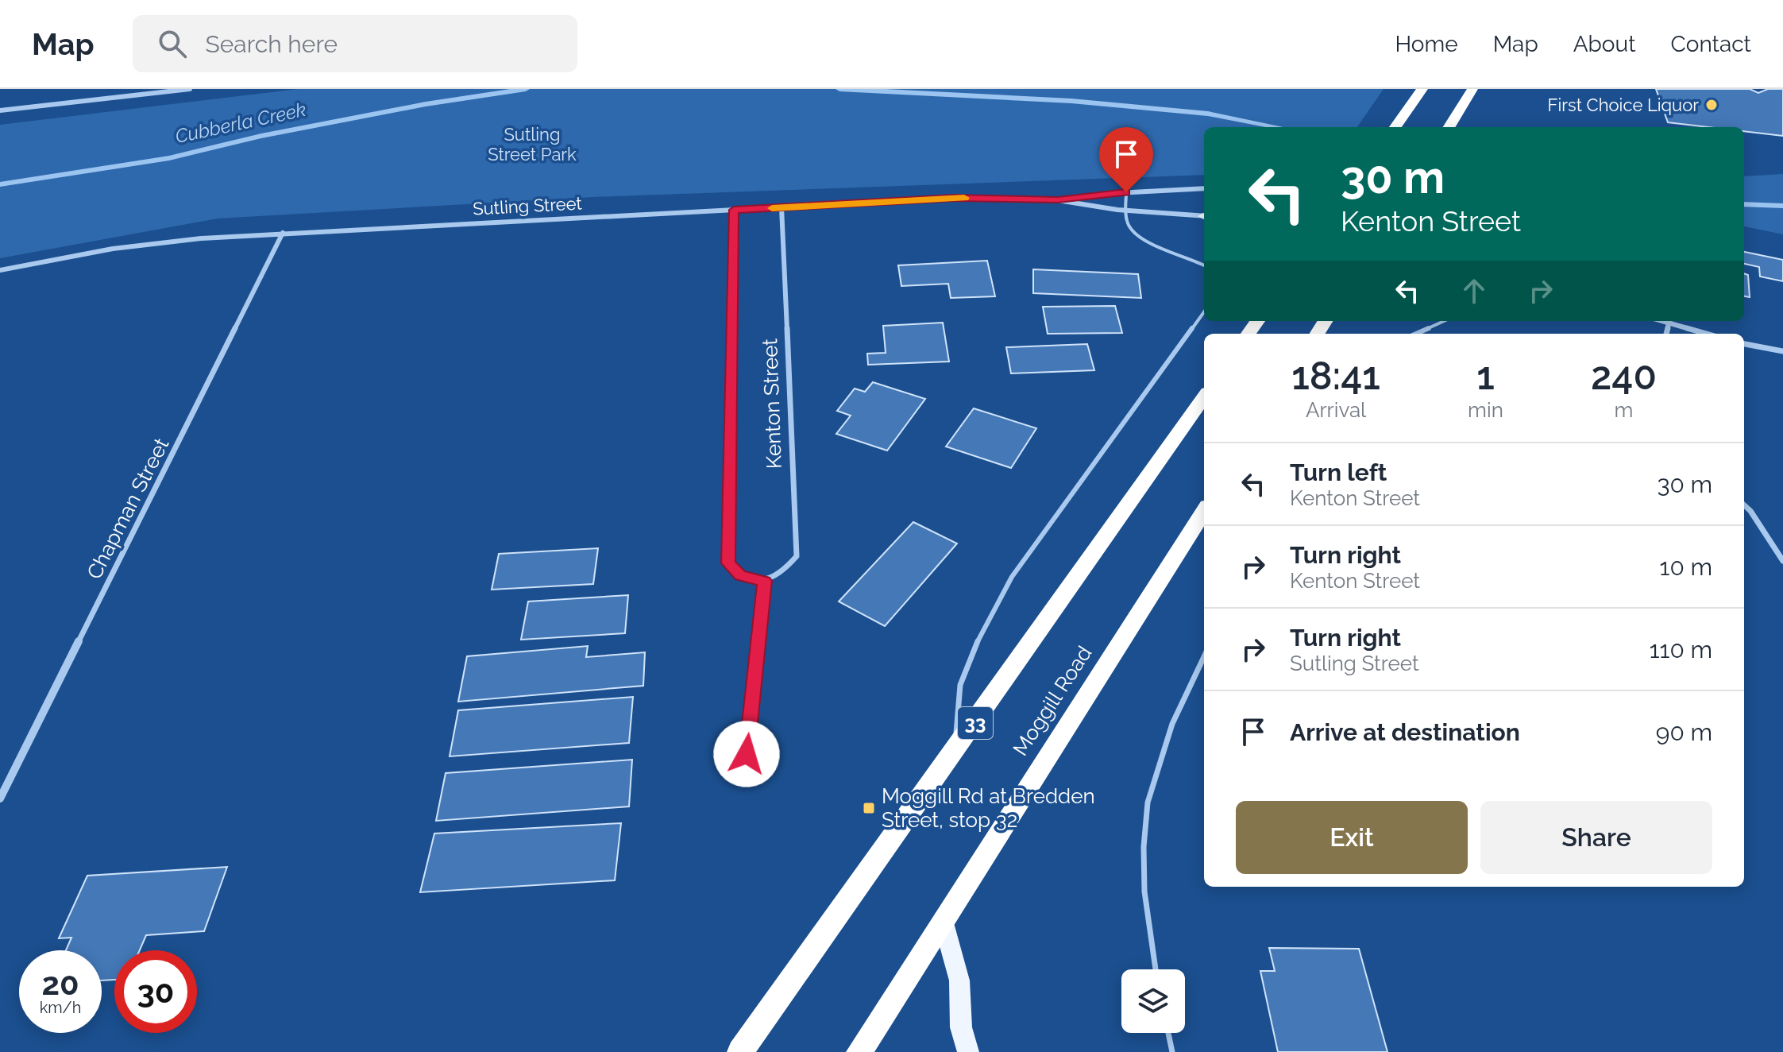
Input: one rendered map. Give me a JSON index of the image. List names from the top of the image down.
{
  "streets": {
    "highway": ["Moggill Road", "33"],
    "street": ["Sutling Street", "Kenton Street", "Chapman Street"]
  },
  "crossings": [
    ["Sutling Street", "Kenton Street"],
    ["Sutling Street", "Chapman Street"]
  ],
  "water": ["Cubberla Creek"],
  "parks": ["Sutling Street Park"],
  "places": {
    "other": ["First Choice Liquor"],
    "transit": ["Moggill Rd at Bredden Street, stop 32"]
  },
  "page": {
    "header": "Map",
    "search": "Search here",
    "nav": [
      "Home",
      "Map",
      "About",
      "Contact"
    ],
    "turn": ["30 m", "Kenton Street"],
    "eta": [
      "18:41",
      "Arrival",
      "1",
      "min",
      "240",
      "m"
    ],
    "list": [
      {
        "name": "Turn left",
        "note": "Kenton Street",
        "value": "30 m"
      },
      {
        "name": "Turn right",
        "note": "Kenton Street",
        "value": "10 m"
      },
      {
        "name": "Turn right",
        "note": "Sutling Street",
        "value": "110 m"
      },
      {
        "name": "Arrive at destination",
        "value": "90 m"
      }
    ],
    "buttons": ["Exit", "Share"],
    "speed": "20 km/h",
    "limit": "30"
  }
}
